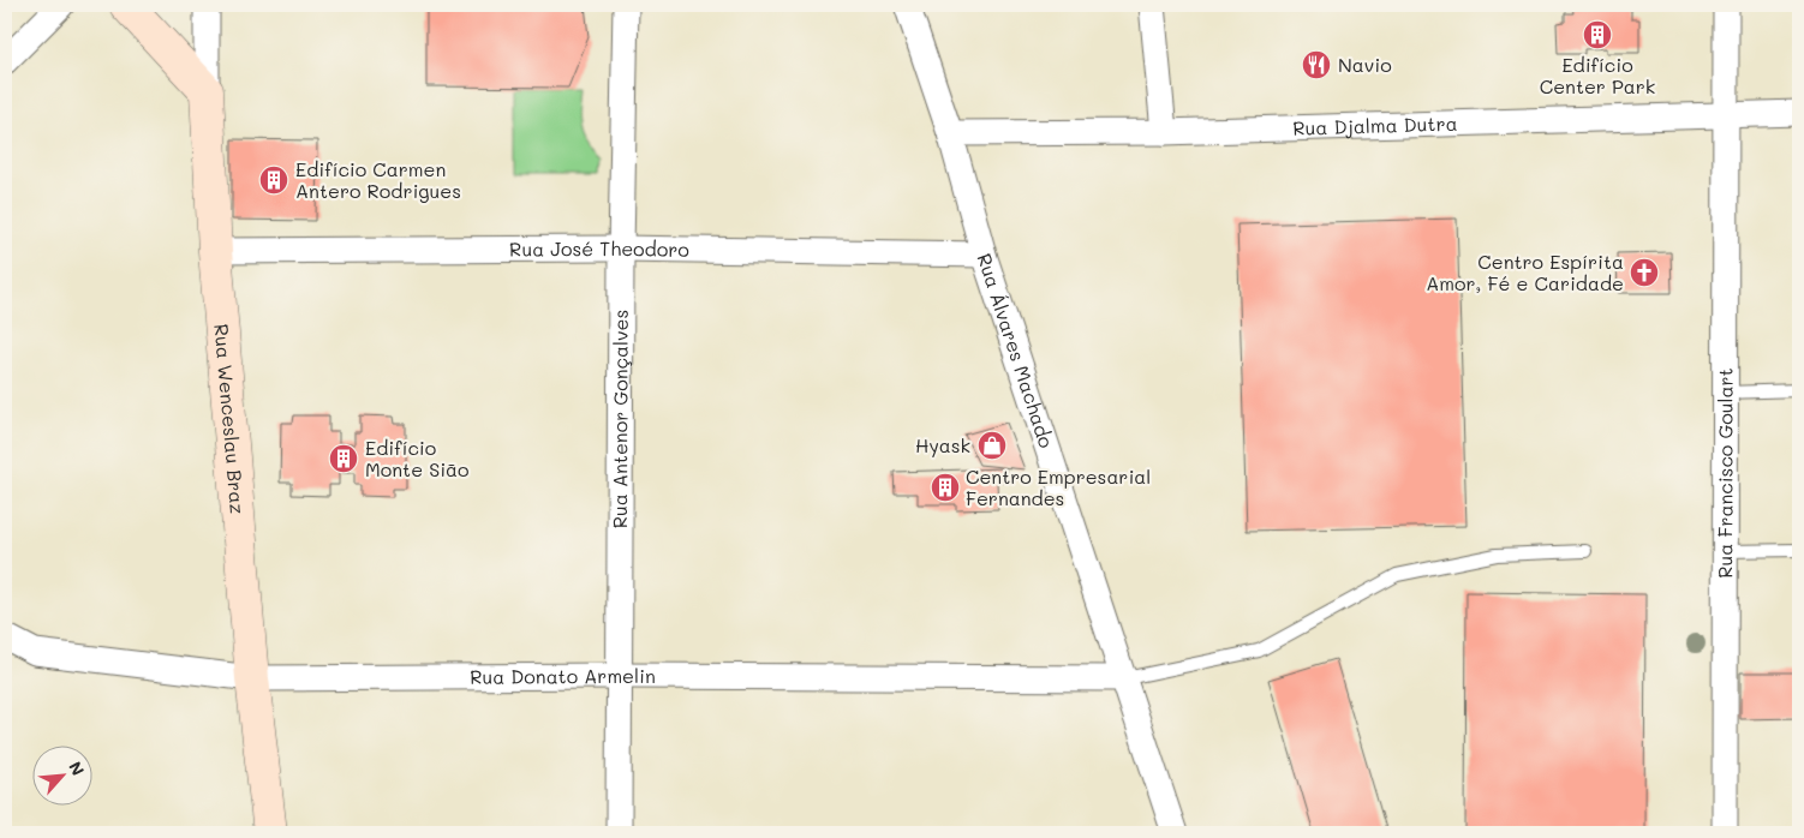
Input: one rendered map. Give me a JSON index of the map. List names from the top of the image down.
{
  "streets": {
    "street": [
      "Rua Djalma Dutra",
      "Rua José Theodoro",
      "Rua Álvares Machado",
      "Rua Wenceslau Braz",
      "Rua Antenor Gonçalves",
      "Rua Francisco Goulart",
      "Rua Donato Armelin"
    ]
  },
  "crossings": [
    ["Rua Djalma Dutra", "Rua Álvares Machado"],
    ["Rua Djalma Dutra", "Rua Francisco Goulart"],
    ["Rua José Theodoro", "Rua Álvares Machado"],
    ["Rua José Theodoro", "Rua Wenceslau Braz"],
    ["Rua José Theodoro", "Rua Antenor Gonçalves"],
    ["Rua Álvares Machado", "Rua Donato Armelin"],
    ["Rua Wenceslau Braz", "Rua Donato Armelin"],
    ["Rua Antenor Gonçalves", "Rua Donato Armelin"]
  ],
  "places": {
    "building": [
      "Edifício Center Park",
      "Edifício Carmen Antero Rodrigues",
      "Edifício Monte Sião",
      "Centro Empresarial Fernandes"
    ],
    "restaurant": ["Navio"],
    "church": ["Centro Espírita Amor, Fé e Caridade"],
    "shop": ["Hyask"]
  },
  "north": "top right"
}
